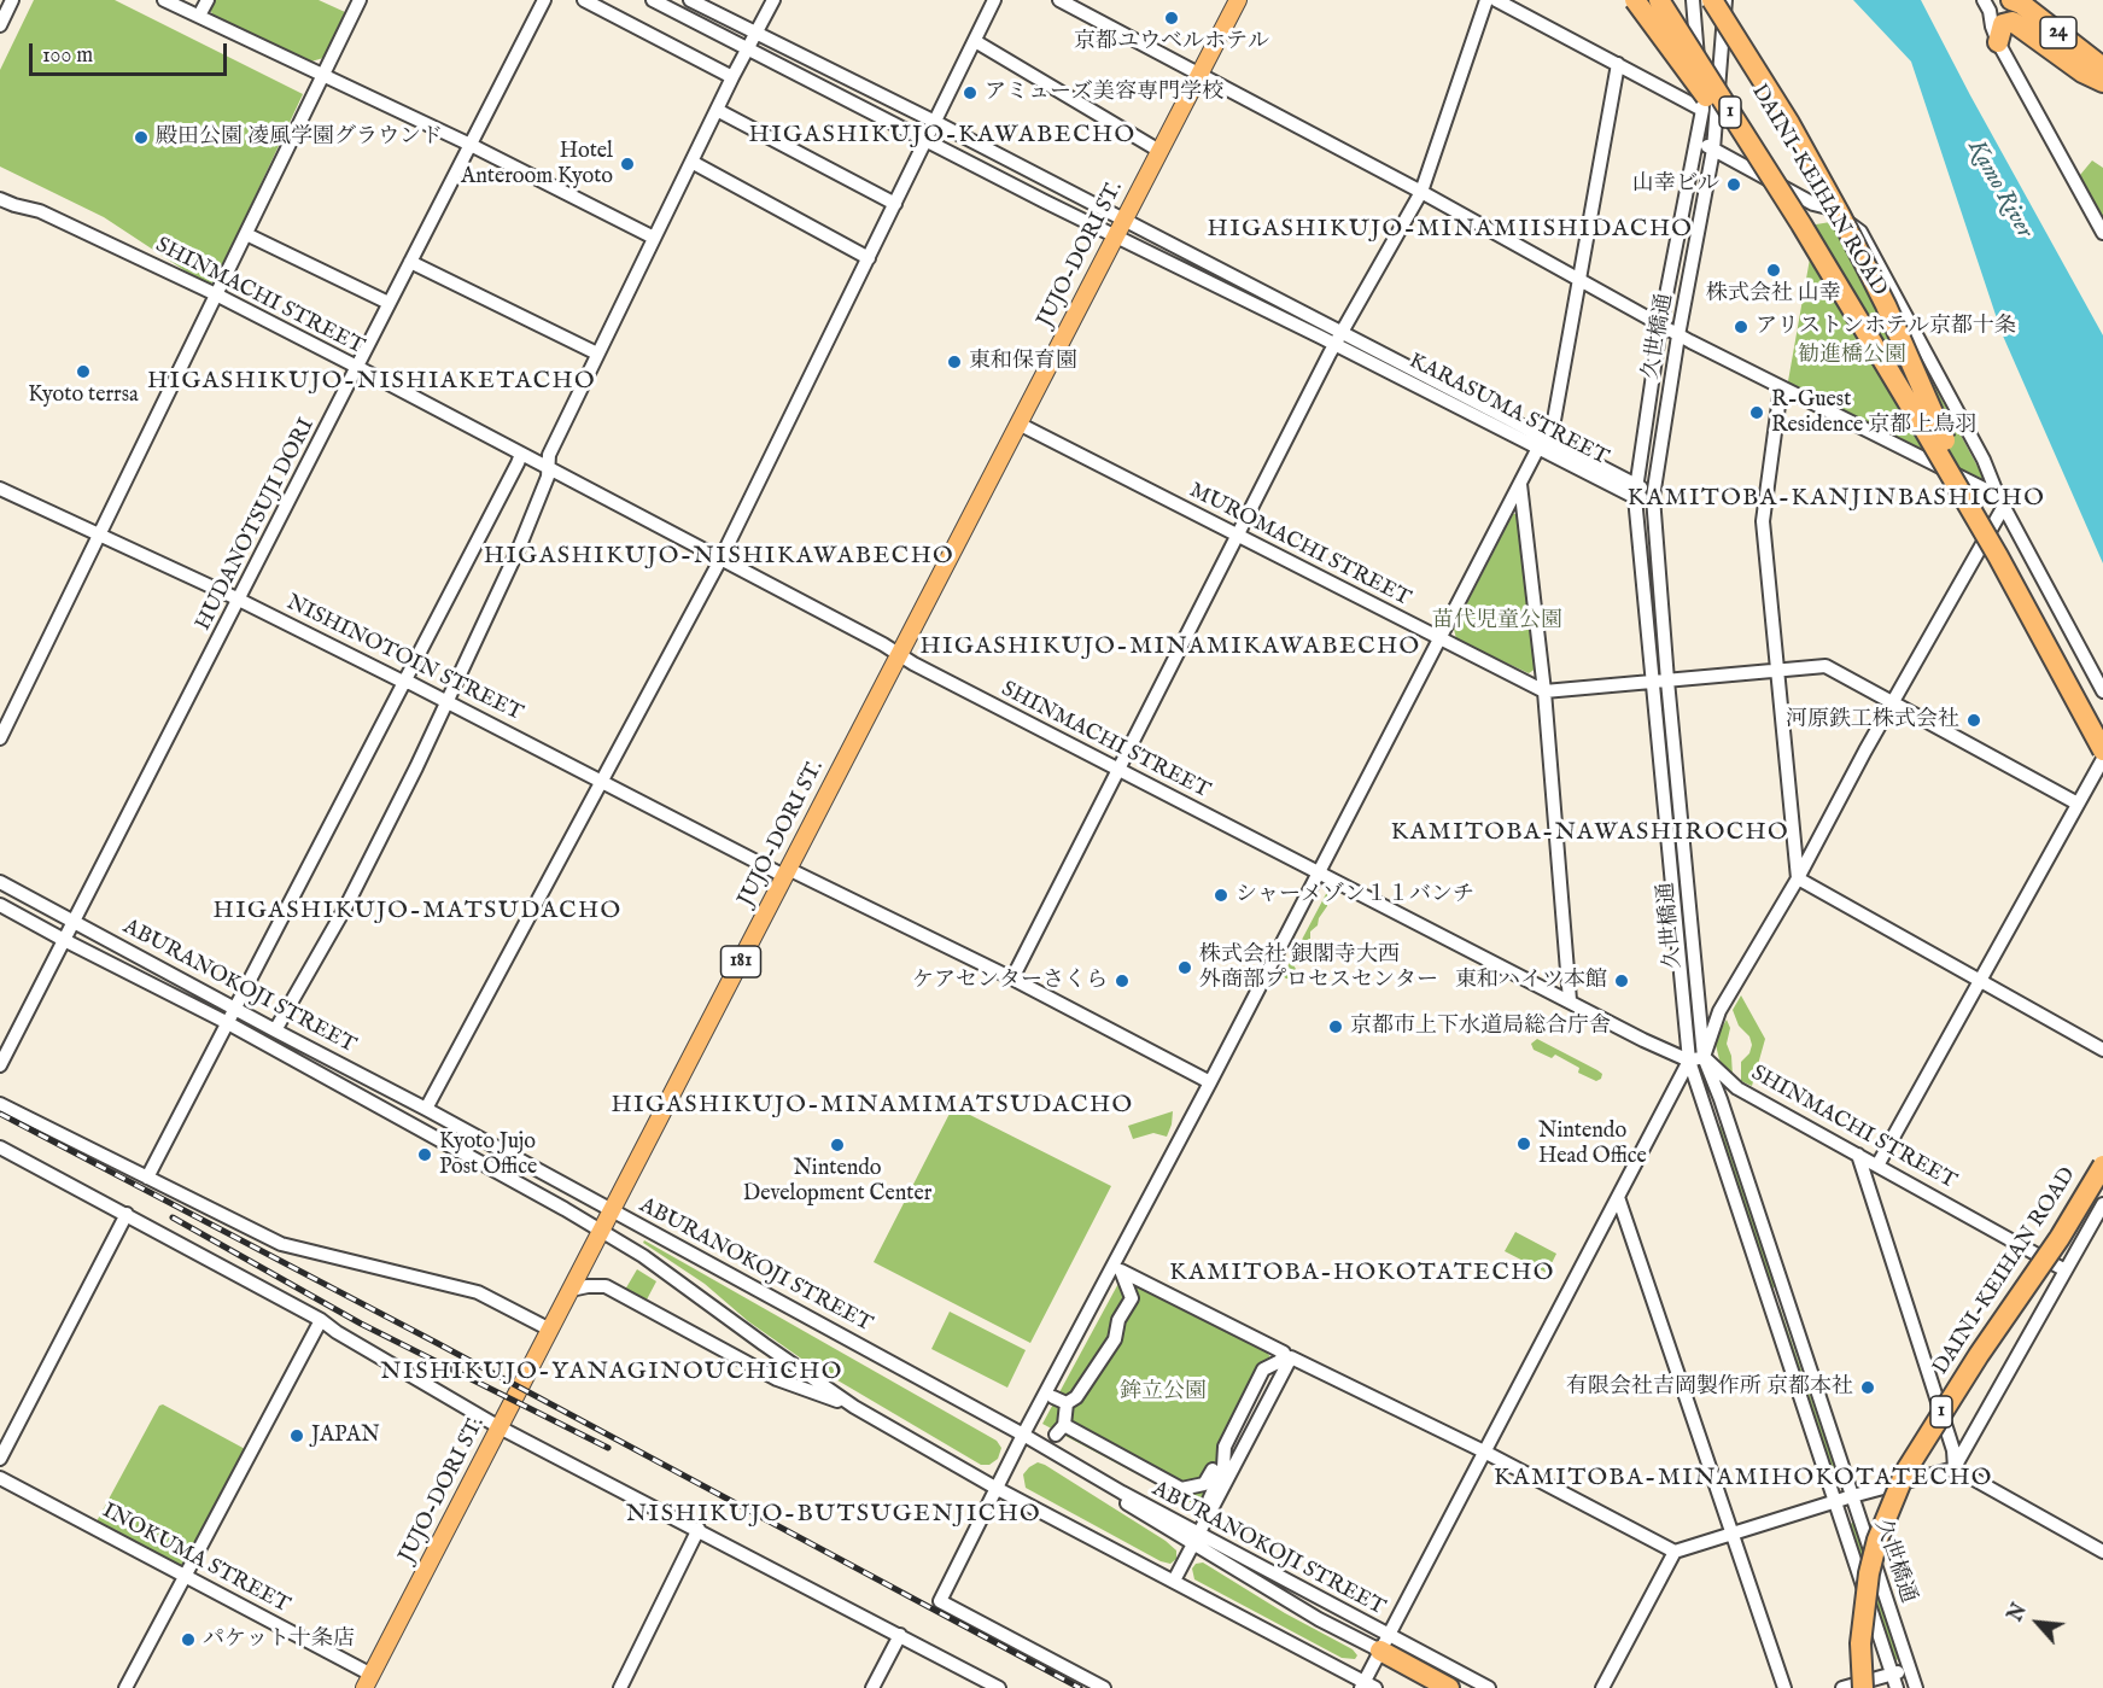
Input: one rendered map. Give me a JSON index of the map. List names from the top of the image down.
{
  "streets": {
    "highway": ["24", "1", "DAINI-KEIHAN ROAD"],
    "main road": ["JUJO-DORI ST.", "181"],
    "street": [
      "SHINMACHI STREET",
      "久世橋通",
      "KARASUMA STREET",
      "HUDANOTSUJI DORI",
      "MUROMACHI STREET",
      "NISHINOTOIN STREET",
      "ABURANOKOJI STREET",
      "INOKUMA STREET"
    ]
  },
  "crossings": [
    ["JUJO-DORI ST.", "SHINMACHI STREET"],
    ["JUJO-DORI ST.", "KARASUMA STREET"],
    ["JUJO-DORI ST.", "MUROMACHI STREET"],
    ["JUJO-DORI ST.", "NISHINOTOIN STREET"],
    ["JUJO-DORI ST.", "ABURANOKOJI STREET"],
    ["JUJO-DORI ST.", "INOKUMA STREET"],
    ["SHINMACHI STREET", "久世橋通"],
    ["SHINMACHI STREET", "HUDANOTSUJI DORI"],
    ["久世橋通", "KARASUMA STREET"],
    ["HUDANOTSUJI DORI", "NISHINOTOIN STREET"],
    ["HUDANOTSUJI DORI", "ABURANOKOJI STREET"]
  ],
  "districts": [
    "HIGASHIKUJO-KAWABECHO",
    "HIGASHIKUJO-MINAMIISHIDACHO",
    "HIGASHIKUJO-NISHIAKETACHO",
    "KAMITOBA-KANJINBASHICHO",
    "HIGASHIKUJO-NISHIKAWABECHO",
    "HIGASHIKUJO-MINAMIKAWABECHO",
    "KAMITOBA-NAWASHIROCHO",
    "HIGASHIKUJO-MATSUDACHO",
    "HIGASHIKUJO-MINAMIMATSUDACHO",
    "KAMITOBA-HOKOTATECHO",
    "NISHIKUJO-YANAGINOUCHICHO",
    "KAMITOBA-MINAMIHOKOTATECHO",
    "NISHIKUJO-BUTSUGENJICHO"
  ],
  "water": ["Kamo River"],
  "parks": ["勧進橋公園", "苗代児童公園", "鉾立公園"],
  "places": [
    "京都ユウベルホテル",
    "アミューズ美容専門学校",
    "殿田公園 凌風学園グラウンド",
    "Hotel Anteroom Kyoto",
    "山幸ビル",
    "株式会社 山幸",
    "アリストンホテル京都十条",
    "東和保育園",
    "Kyoto terrsa",
    "R-Guest Residence 京都上鳥羽",
    "河原鉄工株式会社",
    "シャーメゾン１１バンチ",
    "株式会社 銀閣寺大西 外商部プロセスセンター",
    "ケアセンターさくら",
    "東和ハイツ本館",
    "京都市上下水道局総合庁舎",
    "Nintendo Head Office",
    "Nintendo Development Center",
    "Kyoto Jujo Post Office",
    "有限会社吉岡製作所 京都本社",
    "JAPAN",
    "パケット十条店"
  ],
  "scale_bar": "100 m",
  "north": "top left"
}
